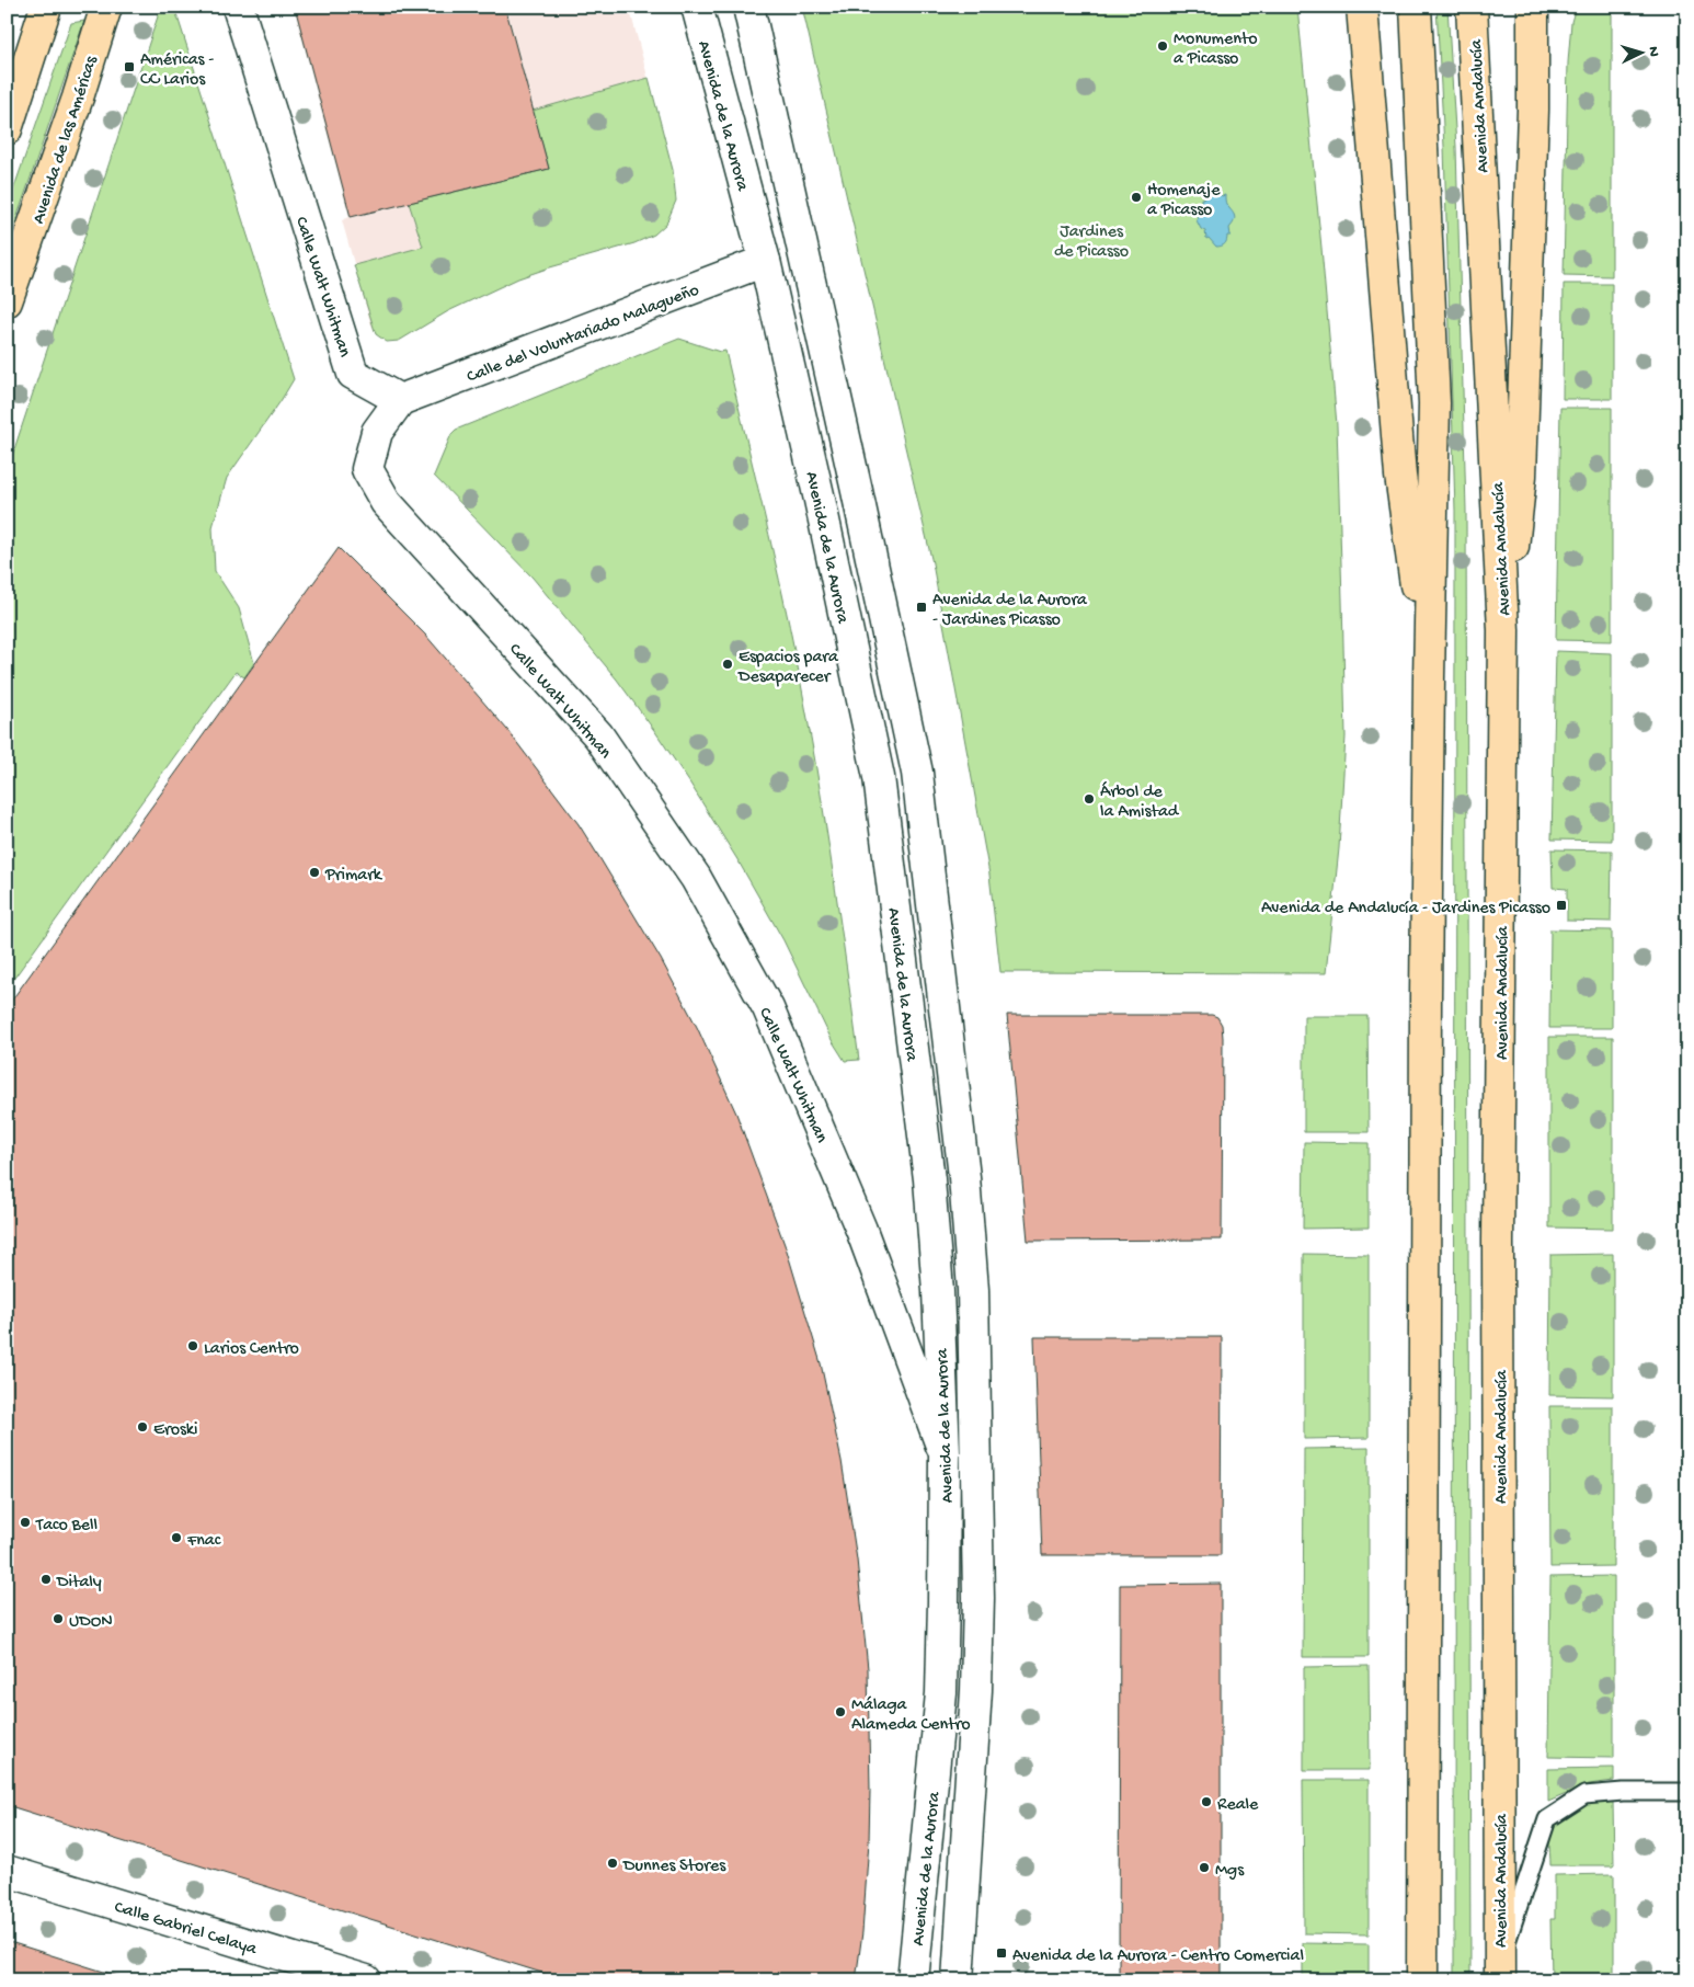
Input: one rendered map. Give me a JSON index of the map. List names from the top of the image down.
{
  "streets": {
    "main road": [
      "Avenida Andalucía",
      "Avenida de la Aurora",
      "Avenida de las Américas",
      "Calle Walt Whitman",
      "Calle del Voluntariado Malagueño",
      "Calle Gabriel Celaya"
    ]
  },
  "crossings": [
    ["Avenida de la Aurora", "Calle Walt Whitman"],
    ["Avenida de la Aurora", "Calle del Voluntariado Malagueño"],
    ["Calle Walt Whitman", "Calle del Voluntariado Malagueño"]
  ],
  "parks": ["Jardines de Picasso"],
  "places": {
    "other": [
      "Monumento a Picasso",
      "Homenaje a Picasso",
      "Espacios para Desaparecer",
      "Árbol de la Amistad",
      "Primark",
      "Larios Centro",
      "Eroski",
      "Taco Bell",
      "Fnac",
      "Ditaly",
      "UDON",
      "Málaga Alameda Centro",
      "Reale",
      "Dunnes Stores",
      "Mgs"
    ],
    "transit": [
      "Américas - CC Larios",
      "Avenida de la Aurora - Jardines Picasso",
      "Avenida de Andalucía - Jardines Picasso",
      "Avenida de la Aurora - Centro Comercial"
    ]
  },
  "north": "right"
}
